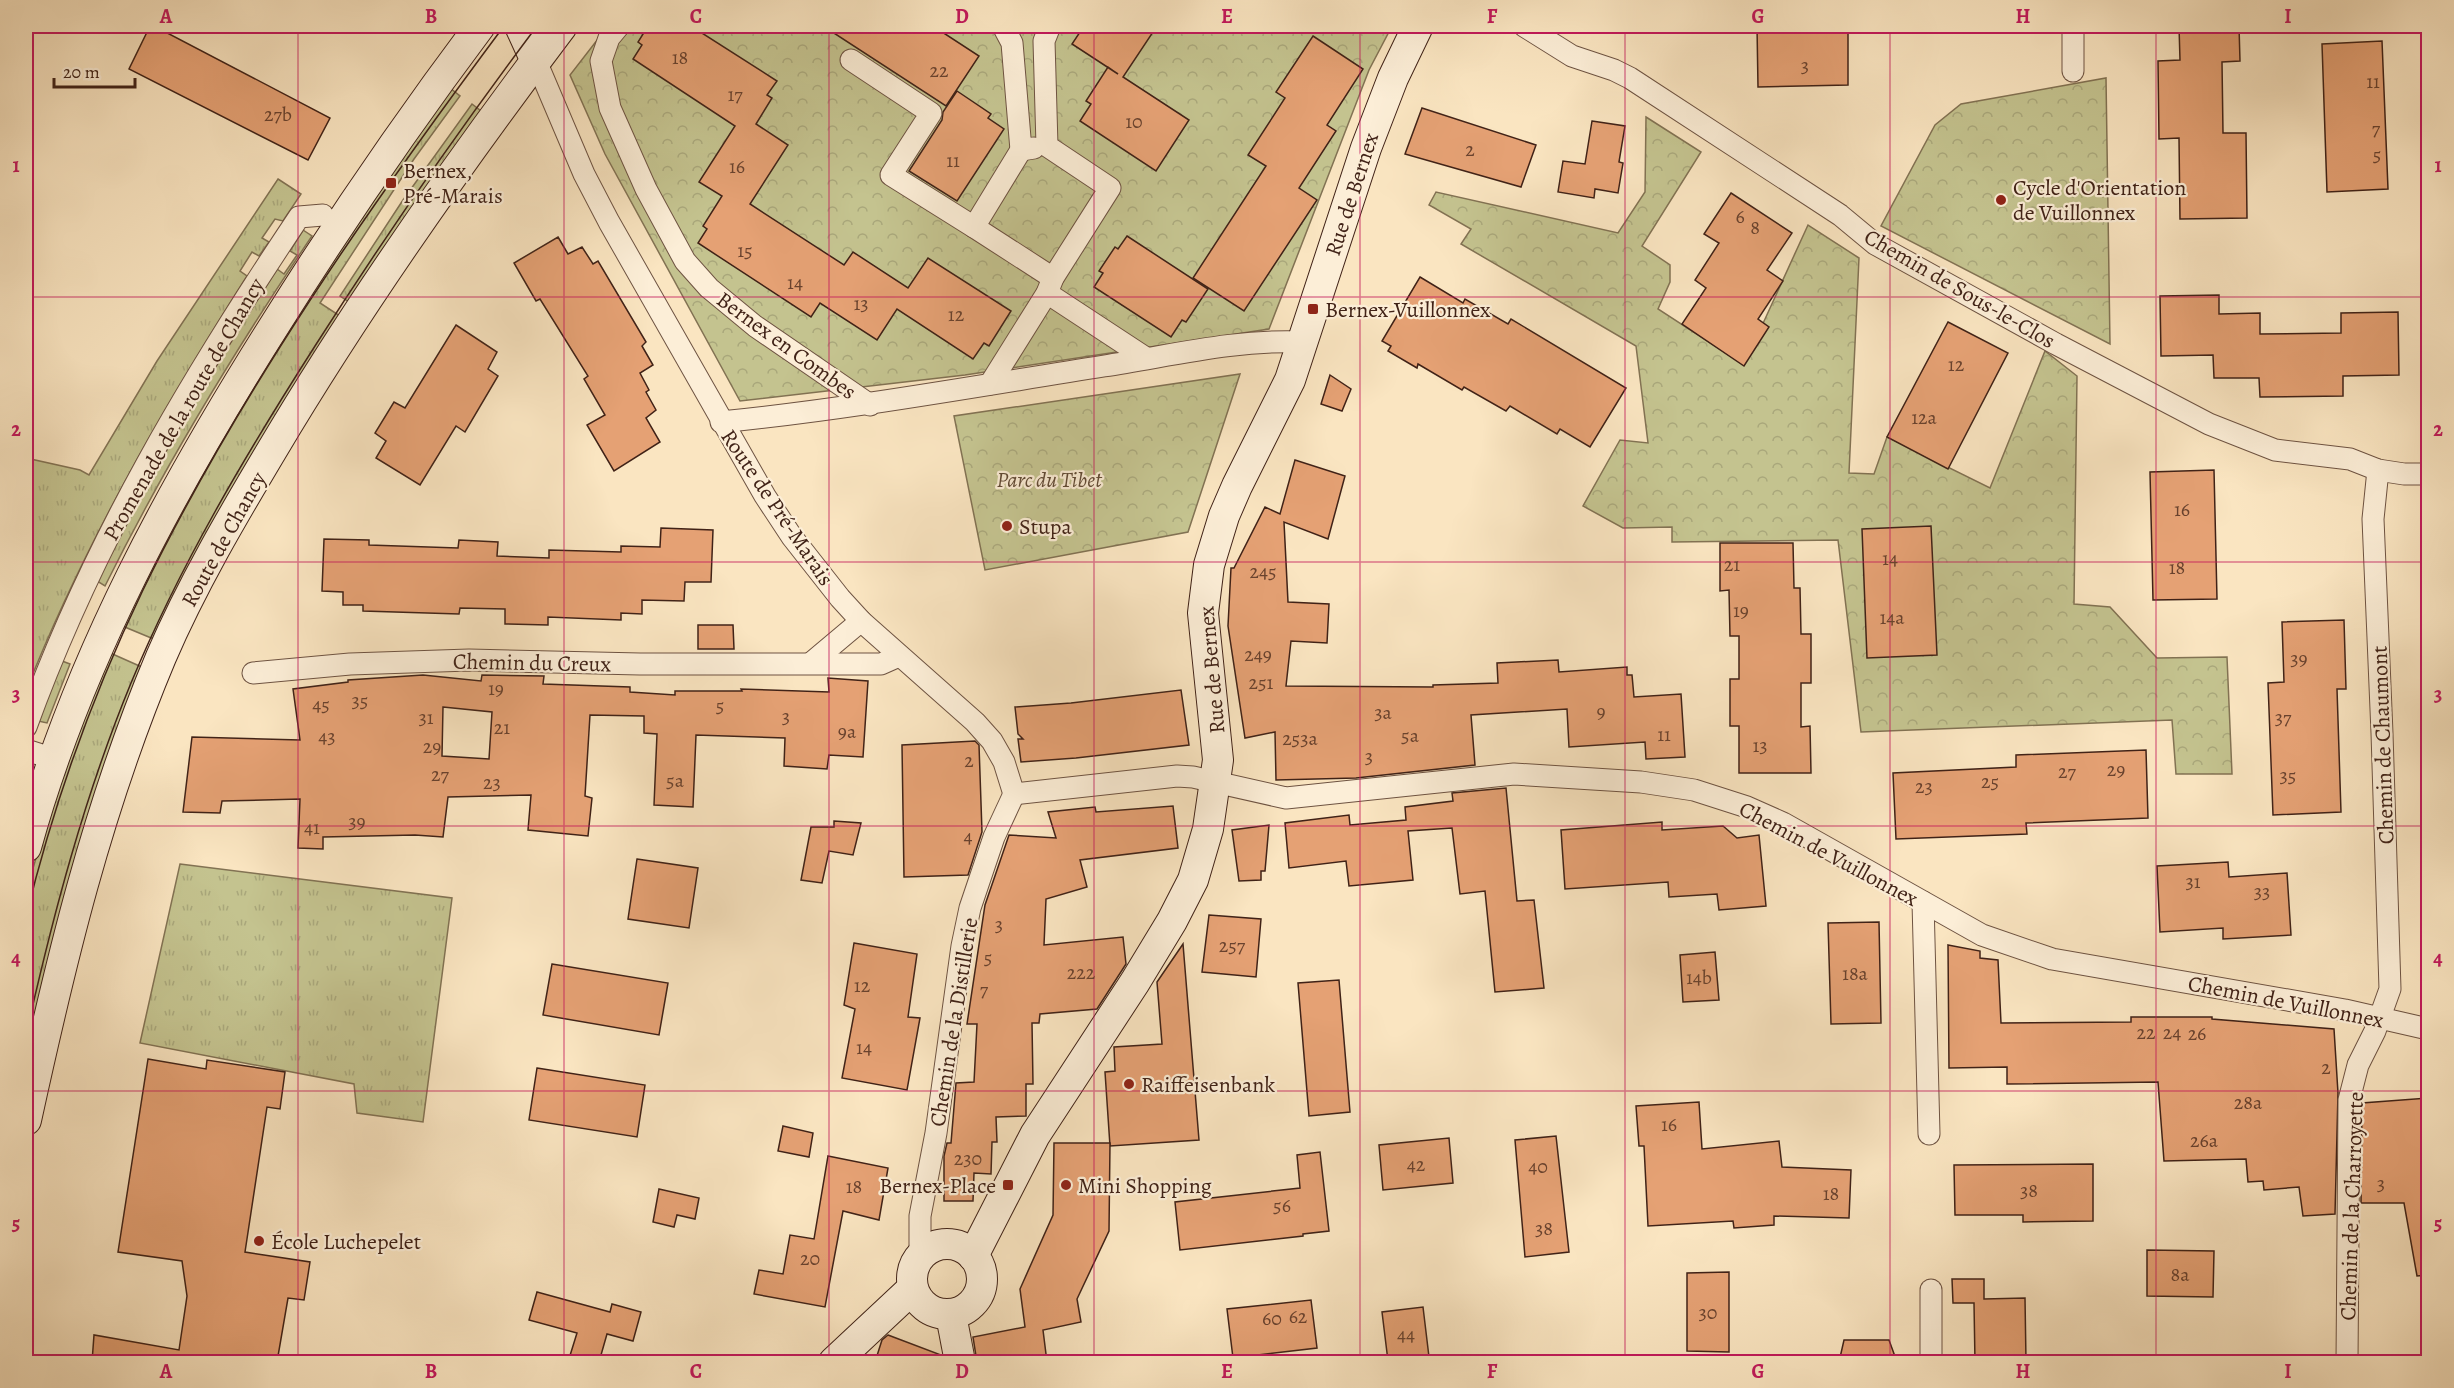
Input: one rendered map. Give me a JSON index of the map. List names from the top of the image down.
{
  "streets": {
    "main road": ["Rue de Bernex", "Route de Chancy"],
    "street": [
      "Chemin de Sous-le-Clos",
      "Bernex en Combes",
      "Promenade de la route de Chancy",
      "Route de Pré-Marais",
      "Chemin du Creux",
      "Chemin de Chaumont",
      "Chemin de Vuillonnex",
      "Chemin de la Distillerie",
      "Chemin de la Charroyette"
    ]
  },
  "crossings": [
    ["Rue de Bernex", "Bernex en Combes"],
    ["Rue de Bernex", "Chemin de Vuillonnex"],
    ["Rue de Bernex", "Chemin de la Distillerie"],
    ["Chemin de Sous-le-Clos", "Chemin de Chaumont"],
    ["Bernex en Combes", "Route de Pré-Marais"],
    ["Route de Pré-Marais", "Route de Chancy"],
    ["Route de Pré-Marais", "Chemin du Creux"],
    ["Route de Pré-Marais", "Chemin de la Distillerie"],
    ["Chemin de Chaumont", "Chemin de Vuillonnex"],
    ["Chemin de Chaumont", "Chemin de la Charroyette"],
    ["Chemin de Vuillonnex", "Chemin de la Charroyette"]
  ],
  "parks": ["Parc du Tibet"],
  "places": {
    "transit": ["Bernex, Pré-Marais", "Bernex-Vuillonnex", "Bernex-Place"],
    "other": [
      "Cycle d'Orientation de Vuillonnex",
      "Stupa",
      "Raiffeisenbank",
      "Mini Shopping",
      "École Luchepelet"
    ]
  },
  "house_numbers": [
    "18",
    "3",
    "22",
    "11",
    "17",
    "27b",
    "10",
    "7",
    "2",
    "5",
    "11",
    "16",
    "6",
    "8",
    "15",
    "14",
    "13",
    "12",
    "12",
    "12a",
    "16",
    "14",
    "21",
    "18",
    "245",
    "19",
    "14a",
    "249",
    "39",
    "251",
    "19",
    "35",
    "45",
    "5",
    "9",
    "3a",
    "3",
    "31",
    "37",
    "21",
    "9a",
    "11",
    "5a",
    "43",
    "253a",
    "13",
    "29",
    "3",
    "2",
    "29",
    "27",
    "27",
    "35",
    "5a",
    "25",
    "23",
    "23",
    "39",
    "41",
    "4",
    "31",
    "33",
    "3",
    "257",
    "5",
    "222",
    "18a",
    "14b",
    "12",
    "7",
    "22",
    "24",
    "26",
    "14",
    "2",
    "28a",
    "16",
    "26a",
    "230",
    "42",
    "40",
    "3",
    "18",
    "38",
    "18",
    "56",
    "38",
    "20",
    "8a",
    "30",
    "62",
    "60",
    "44"
  ],
  "scale_bar": "20 m",
  "grid": {
    "columns": [
      "A",
      "B",
      "C",
      "D",
      "E",
      "F",
      "G",
      "H",
      "I"
    ],
    "rows": [
      "1",
      "2",
      "3",
      "4",
      "5"
    ]
  }
}
